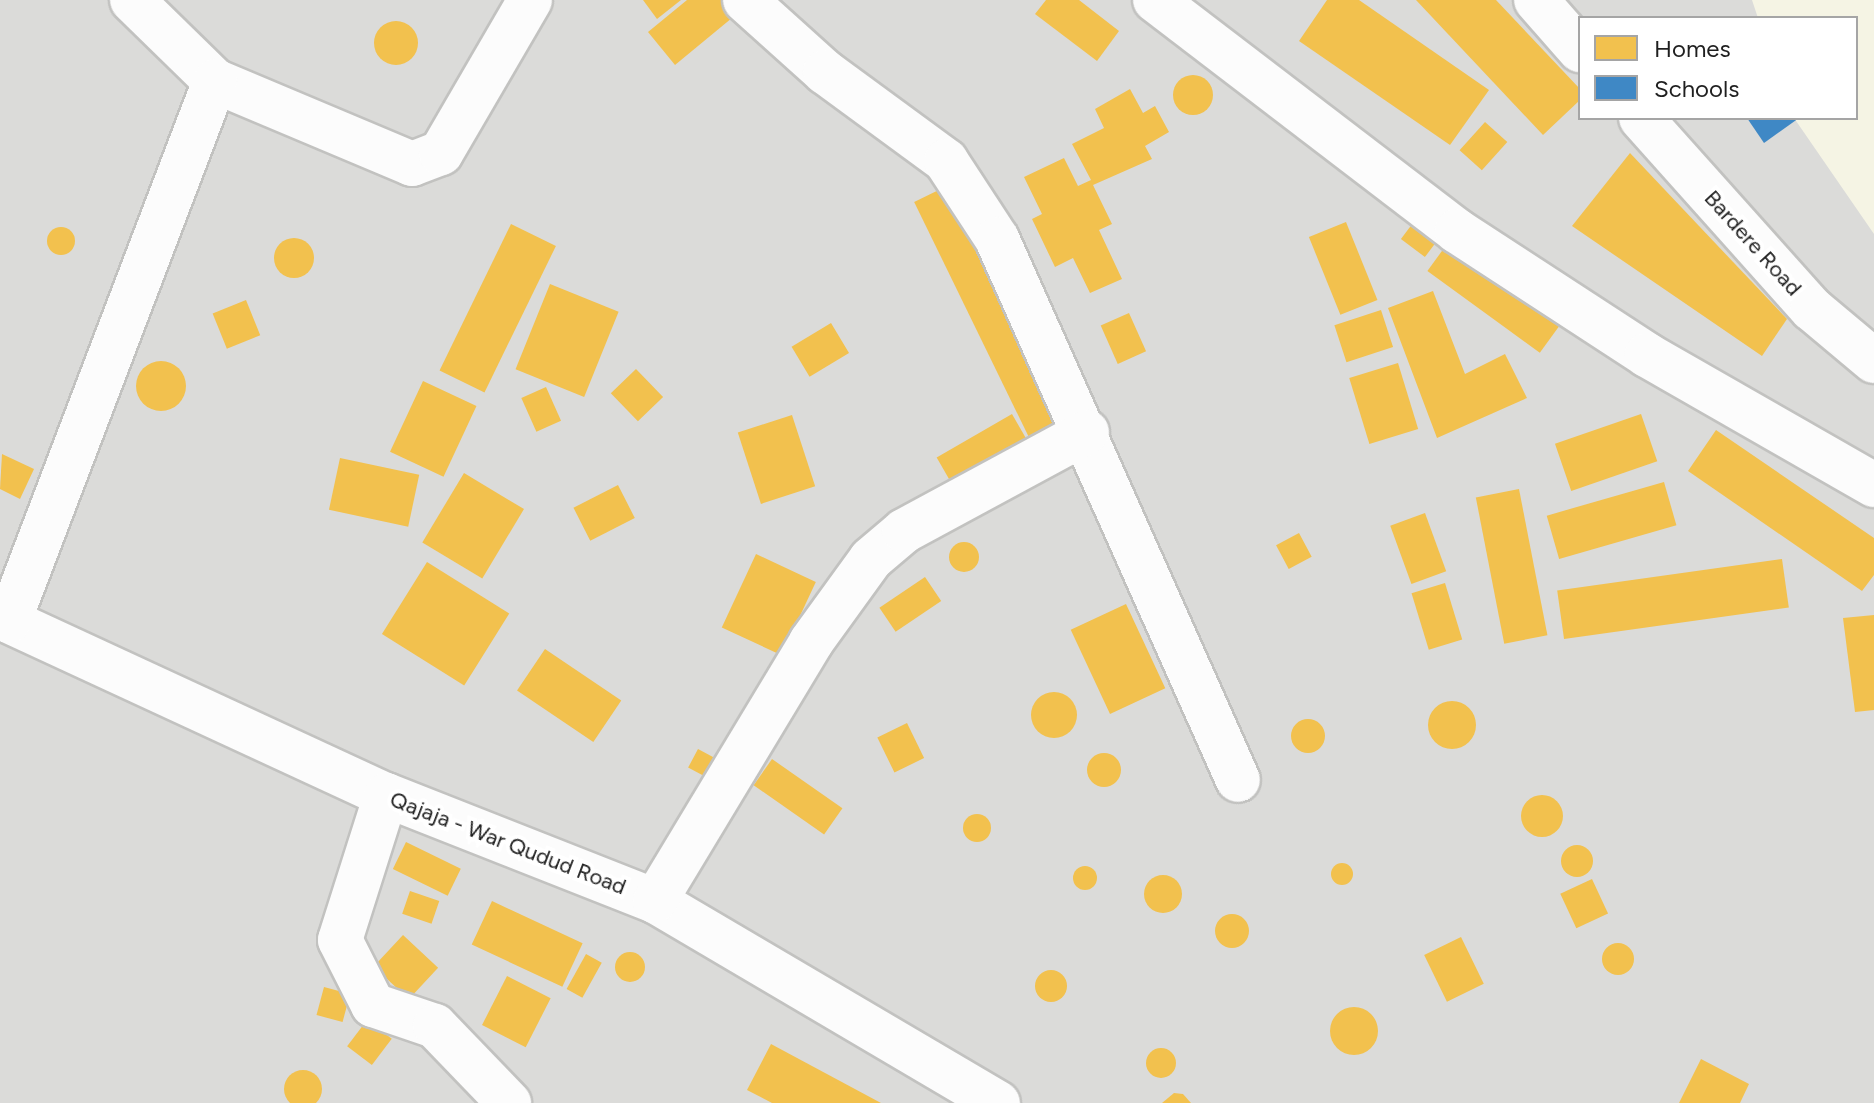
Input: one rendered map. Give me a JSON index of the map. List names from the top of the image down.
{
  "streets": {
    "street": ["Bardere Road", "Qajaja - War Qudud Road"]
  },
  "legend": ["Homes", "Schools"]
}
